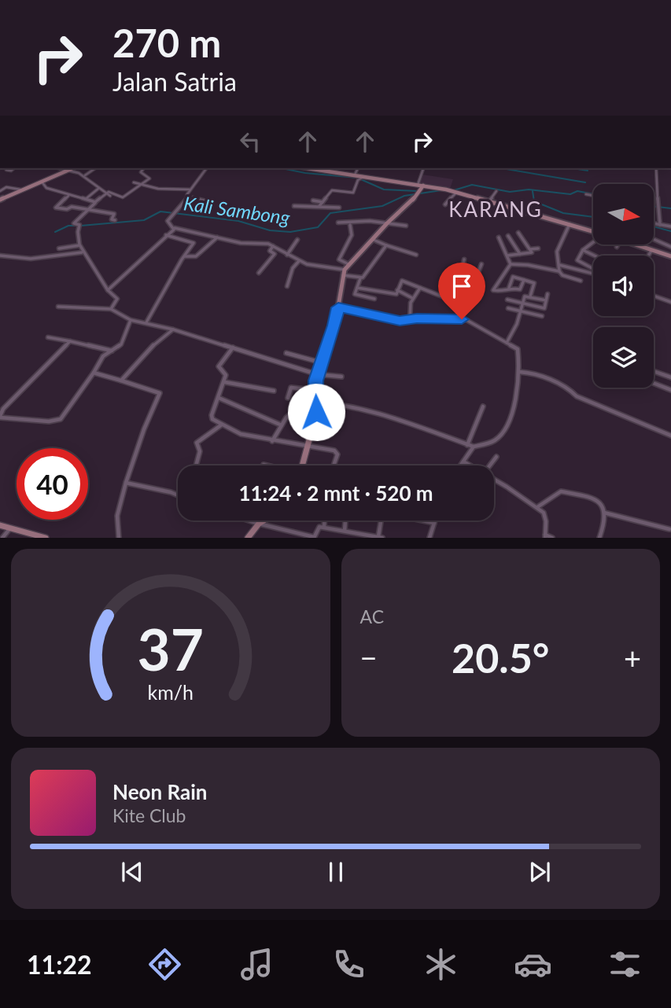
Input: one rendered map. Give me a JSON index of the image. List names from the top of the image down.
{
  "districts": ["KARANG"],
  "water": ["Kali Sambong"],
  "north": "right",
  "page": {
    "turn": ["270 m", "Jalan Satria"],
    "limit": "40",
    "trip": "11:24 · 2 mnt · 520 m",
    "tile": "AC",
    "heat": ["−", "20.5°", "+"],
    "song": ["Neon Rain", "Kite Club"],
    "tabs": "11:22",
    "gauge": ["37", "km/h"]
  }
}
